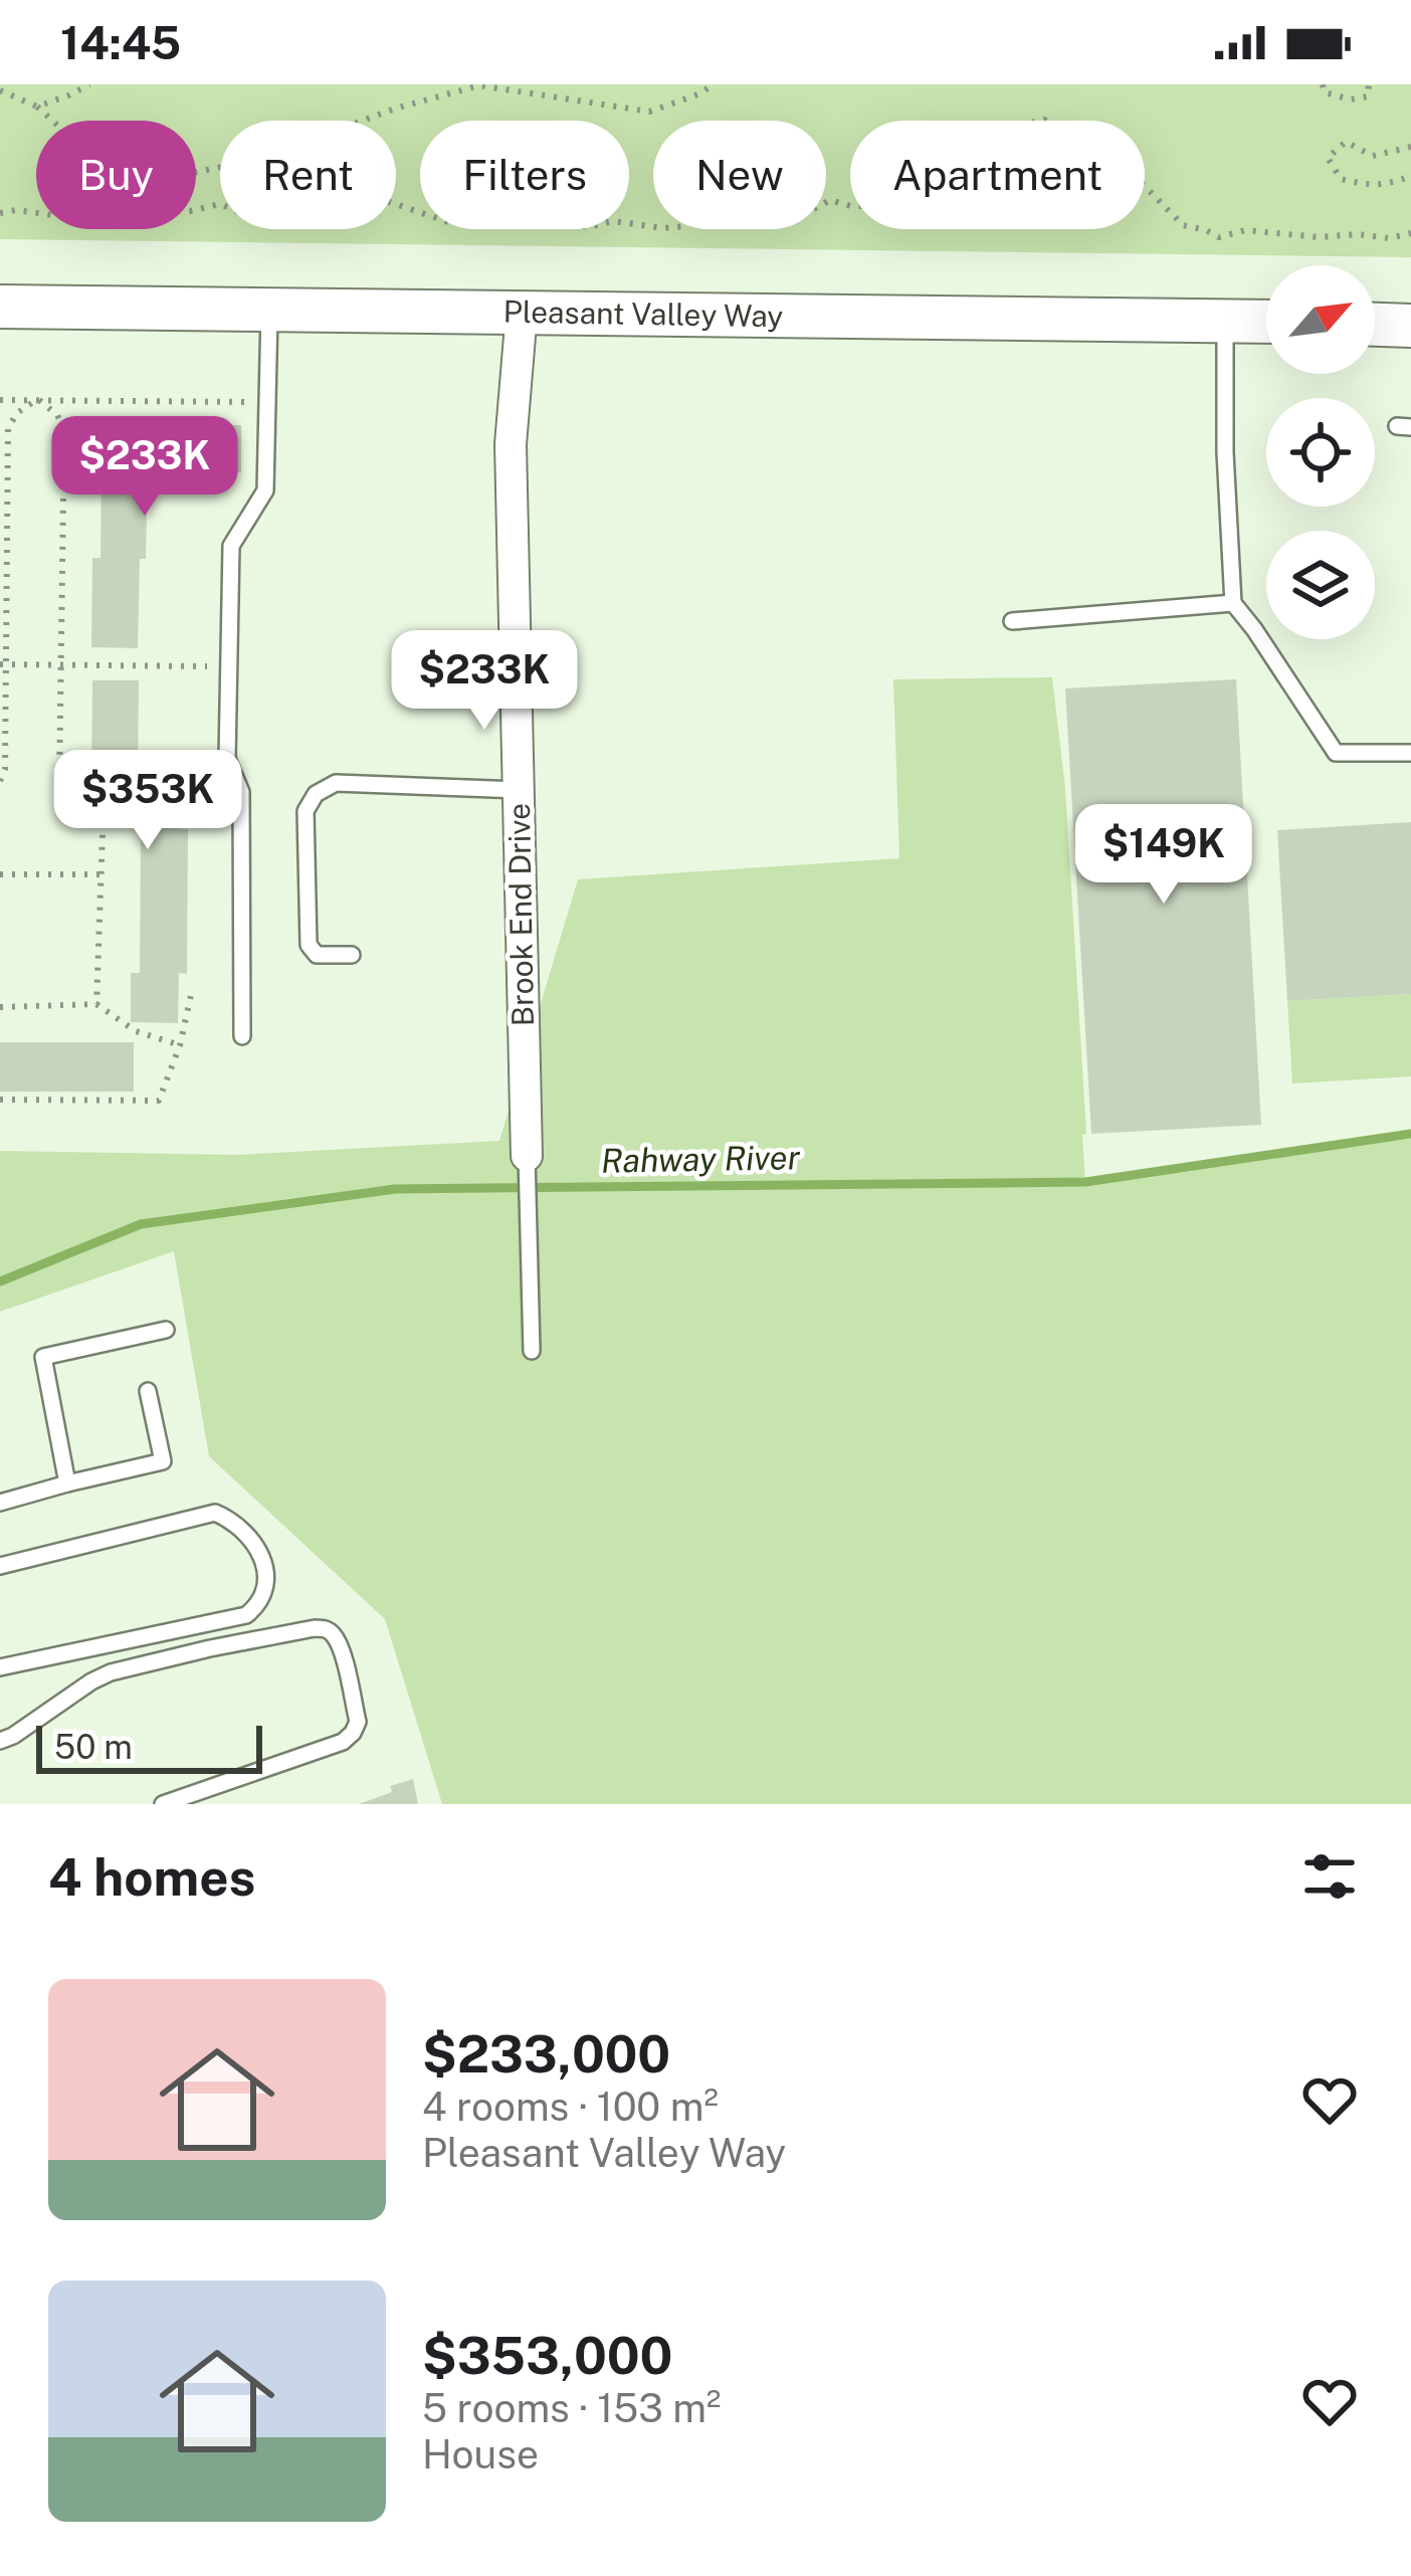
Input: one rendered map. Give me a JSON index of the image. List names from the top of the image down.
{
  "streets": {
    "main road": ["Pleasant Valley Way"],
    "street": ["Brook End Drive"]
  },
  "crossings": [
    ["Pleasant Valley Way", "Brook End Drive"]
  ],
  "water": ["Rahway River"],
  "scale_bar": "50 m",
  "north": "top right",
  "page": {
    "status": "14:45",
    "chip": [
      "Buy",
      "Rent",
      "Filters",
      "New",
      "Apartment"
    ],
    "price": [
      "$233K",
      "$233K",
      "$353K",
      "$149K"
    ],
    "scale": "50 m",
    "heading": "4 homes",
    "list": [
      {
        "name": "$233,000",
        "note": "4 rooms · 100 m² · Pleasant Valley Way"
      },
      {
        "name": "$353,000",
        "note": "5 rooms · 153 m² · House"
      }
    ]
  }
}
